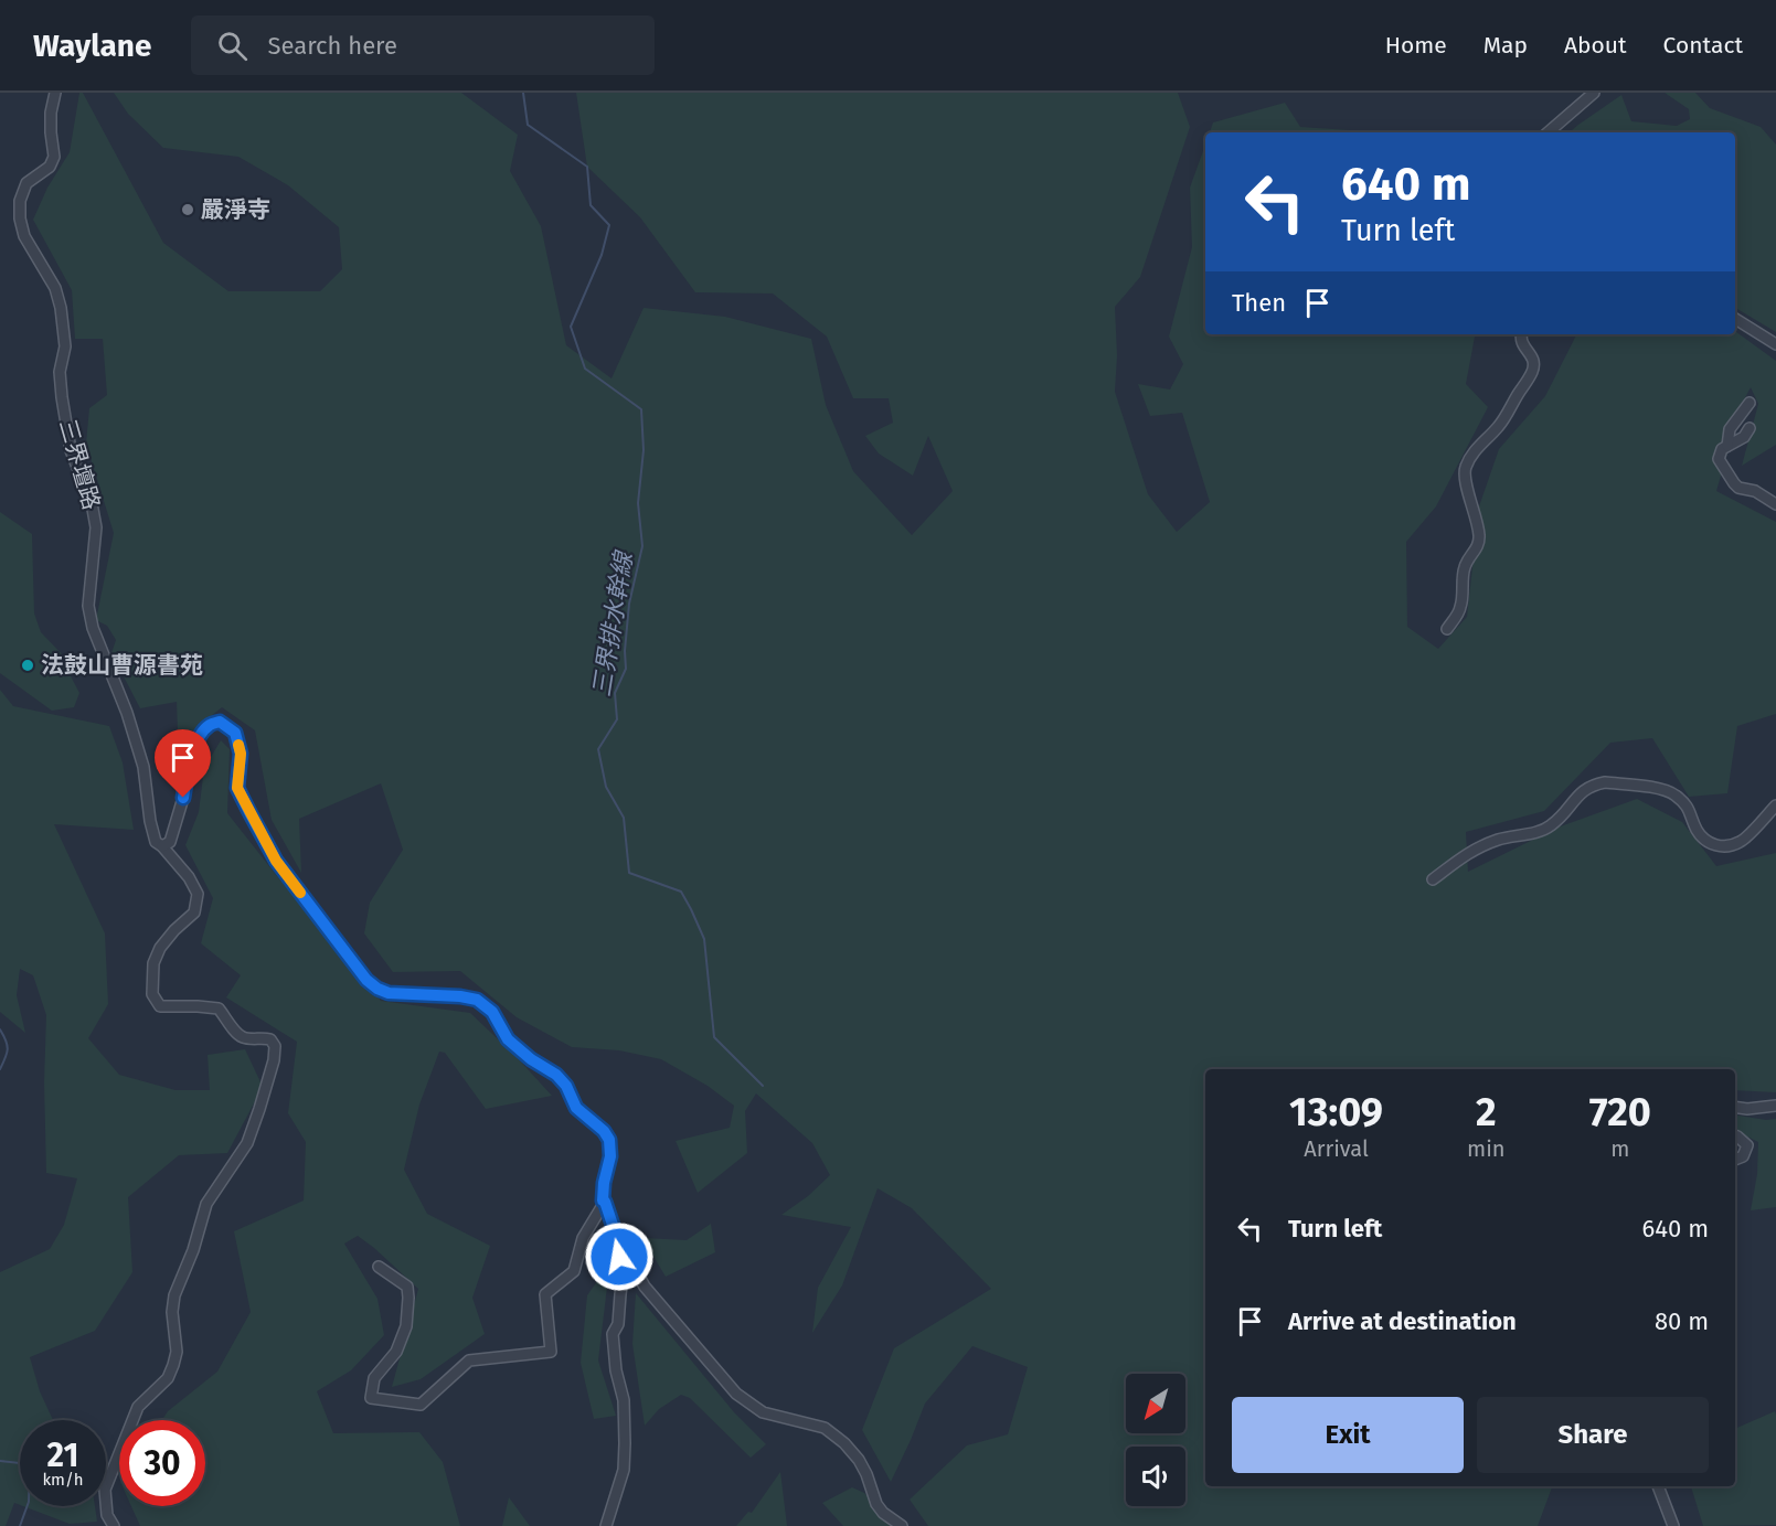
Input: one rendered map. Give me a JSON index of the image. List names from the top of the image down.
{
  "streets": {
    "street": ["三界壇路"]
  },
  "water": ["三界排水幹線"],
  "places": ["嚴淨寺", "法鼓山曹源書苑"],
  "north": "bottom left",
  "page": {
    "header": "Waylane",
    "search": "Search here",
    "nav": [
      "Home",
      "Map",
      "About",
      "Contact"
    ],
    "turn": ["640 m", "Turn left"],
    "then": "Then",
    "eta": [
      "13:09",
      "Arrival",
      "2",
      "min",
      "720",
      "m"
    ],
    "list": [
      {
        "name": "Turn left",
        "value": "640 m"
      },
      {
        "name": "Arrive at destination",
        "value": "80 m"
      }
    ],
    "buttons": ["Exit", "Share"],
    "speed": "21 km/h",
    "limit": "30"
  }
}
